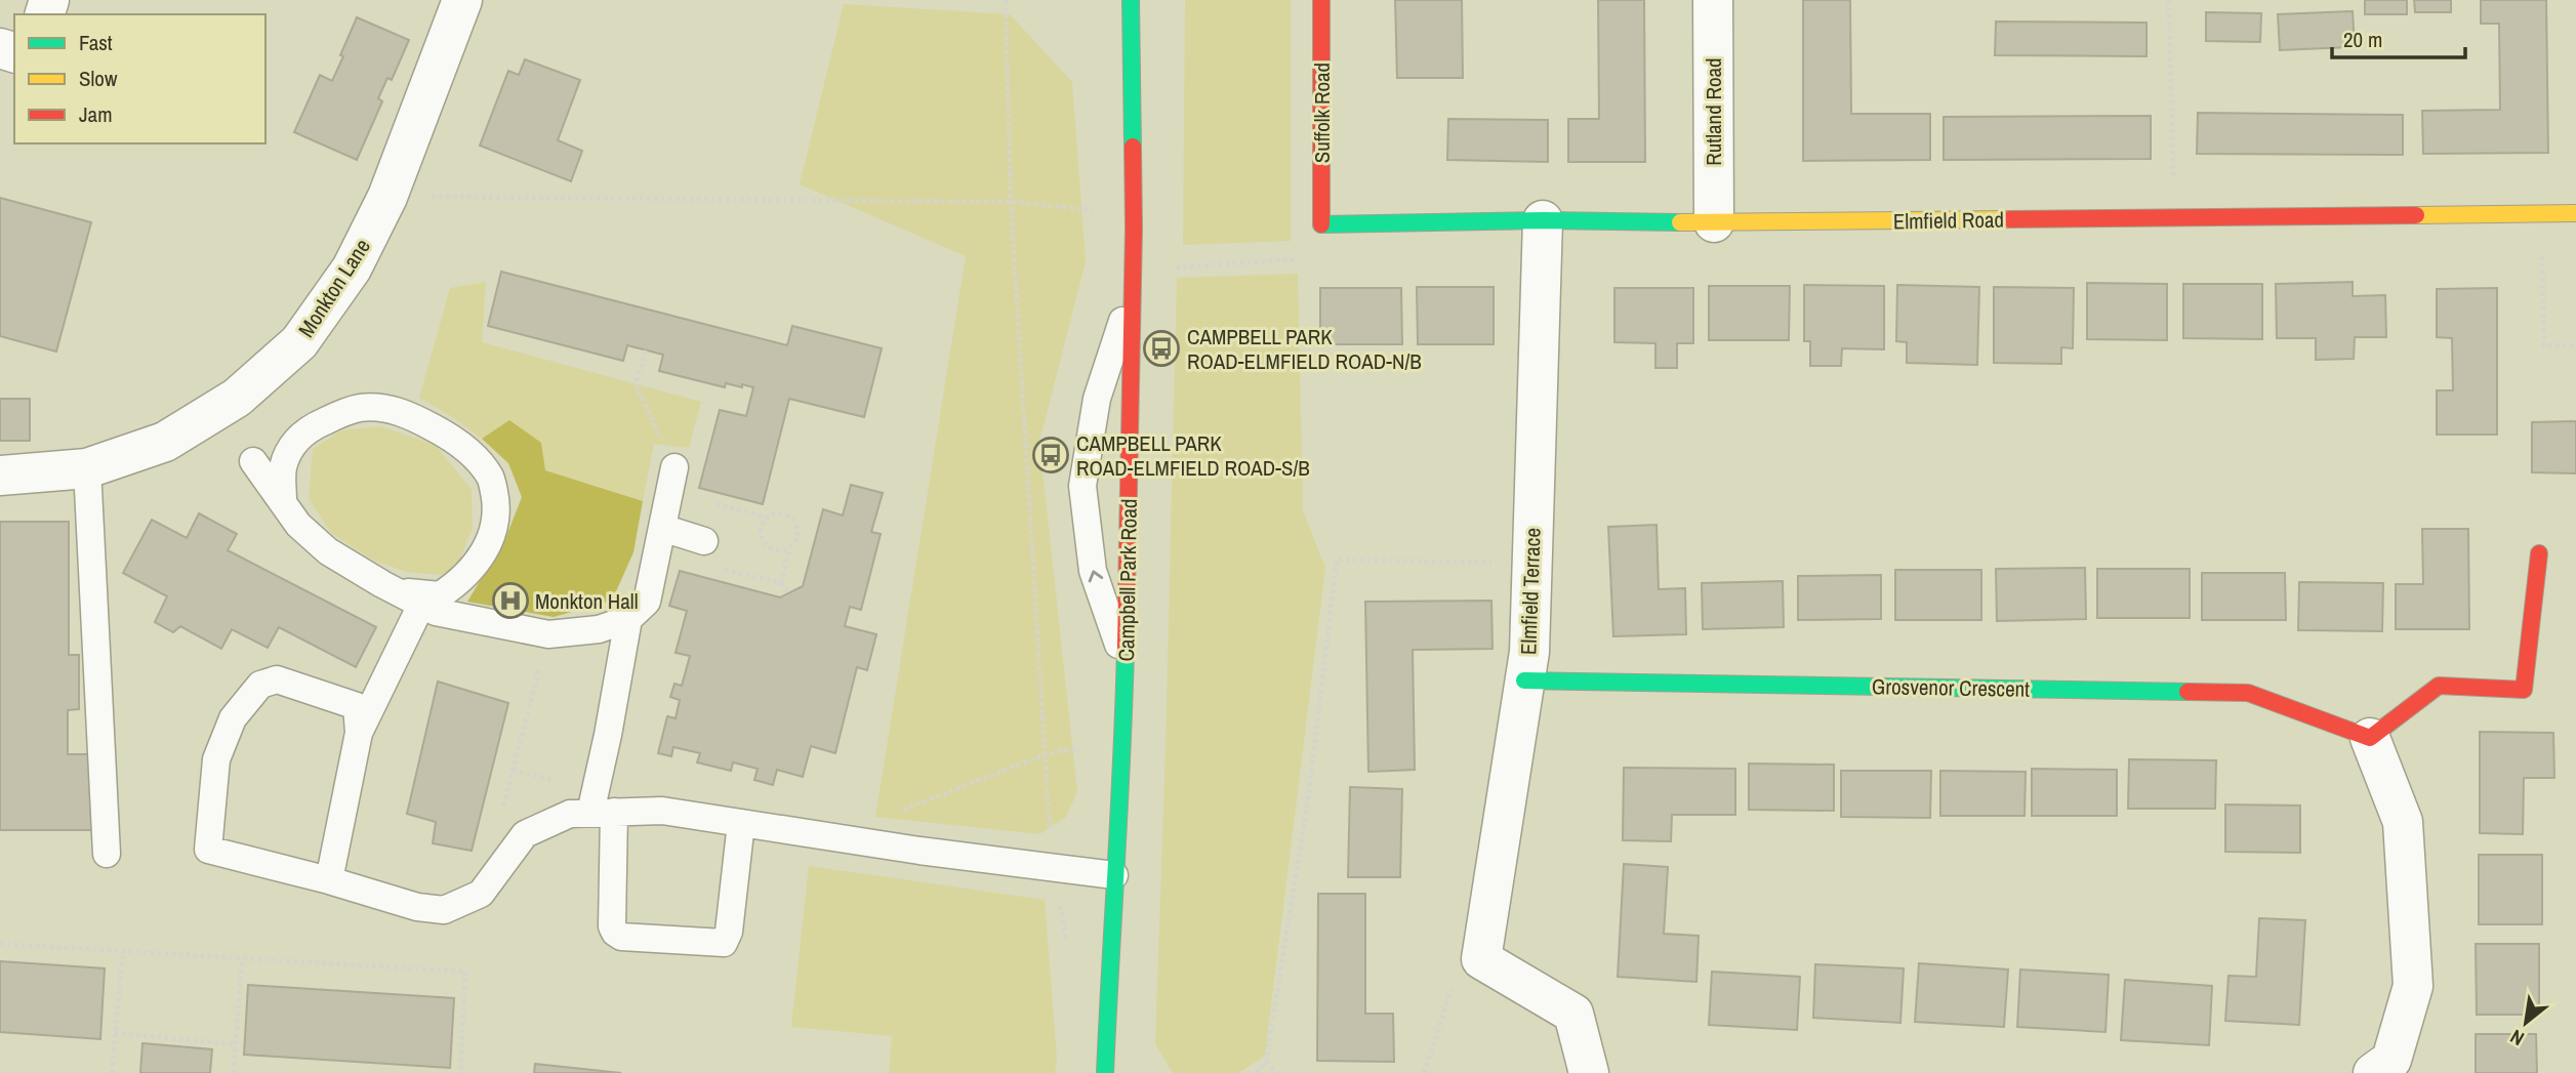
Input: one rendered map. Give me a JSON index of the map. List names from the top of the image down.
{
  "streets": {
    "street": [
      "Rutland Road",
      "Suffolk Road",
      "Elmfield Road",
      "Monkton Lane",
      "Campbell Park Road",
      "Elmfield Terrace",
      "Grosvenor Crescent"
    ]
  },
  "crossings": [
    ["Rutland Road", "Elmfield Road"],
    ["Suffolk Road", "Elmfield Road"],
    ["Elmfield Road", "Elmfield Terrace"],
    ["Elmfield Terrace", "Grosvenor Crescent"]
  ],
  "places": {
    "bus stop": ["CAMPBELL PARK ROAD-ELMFIELD ROAD-N/B", "CAMPBELL PARK ROAD-ELMFIELD ROAD-S/B"],
    "hospital": ["Monkton Hall"]
  },
  "legend": ["Fast", "Slow", "Jam"],
  "scale_bar": "20 m",
  "north": "bottom left"
}
